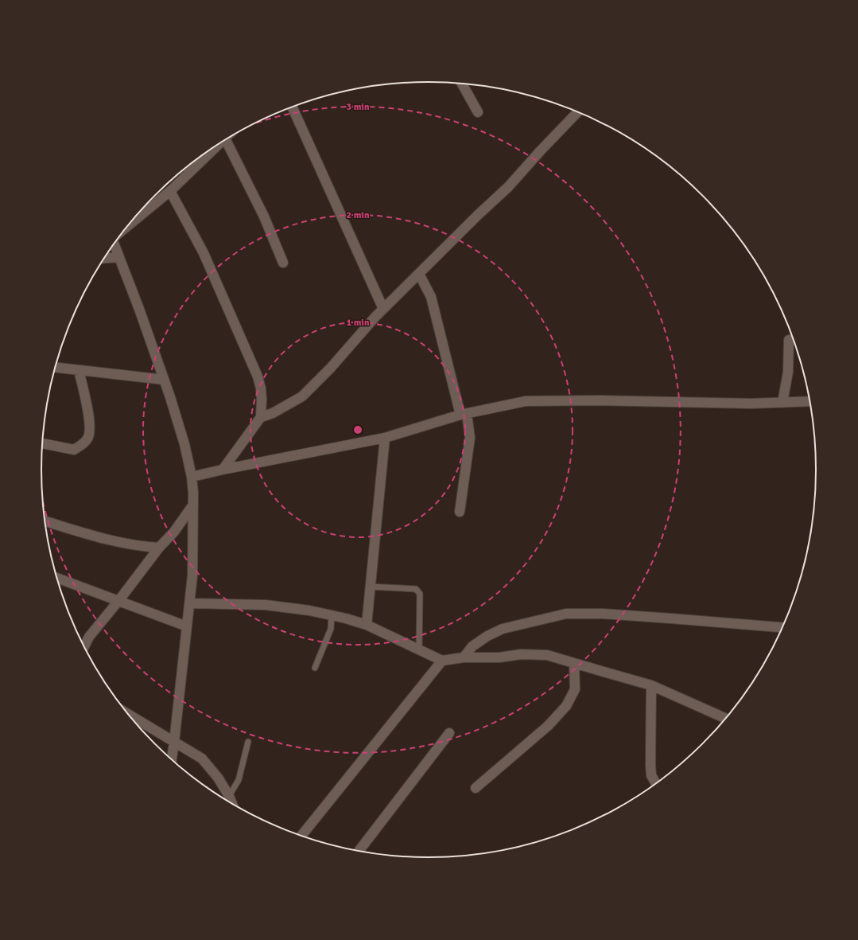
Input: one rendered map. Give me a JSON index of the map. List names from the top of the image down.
{
  "rings": ["3 min", "2 min", "1 min"]
}
